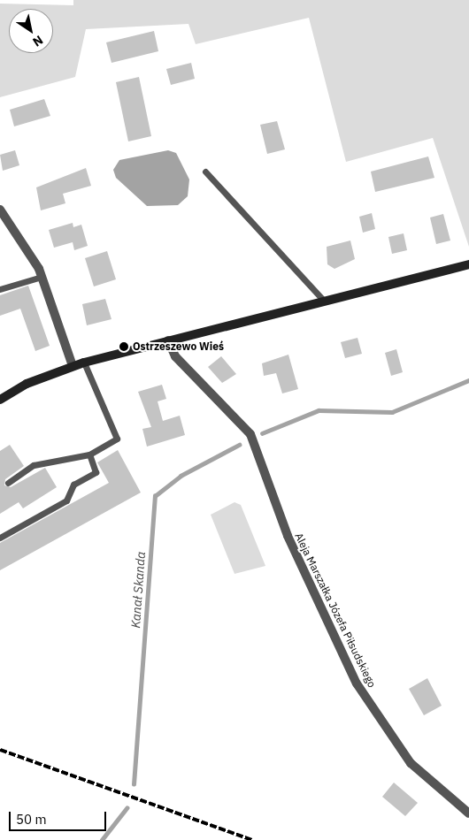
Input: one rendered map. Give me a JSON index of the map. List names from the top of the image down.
{
  "streets": {
    "street": ["Aleja Marszałka Józefa Piłsudskiego"]
  },
  "water": ["Kanał Skanda"],
  "places": ["Ostrzeszewo Wieś"],
  "scale_bar": "50 m",
  "north": "bottom right"
}
